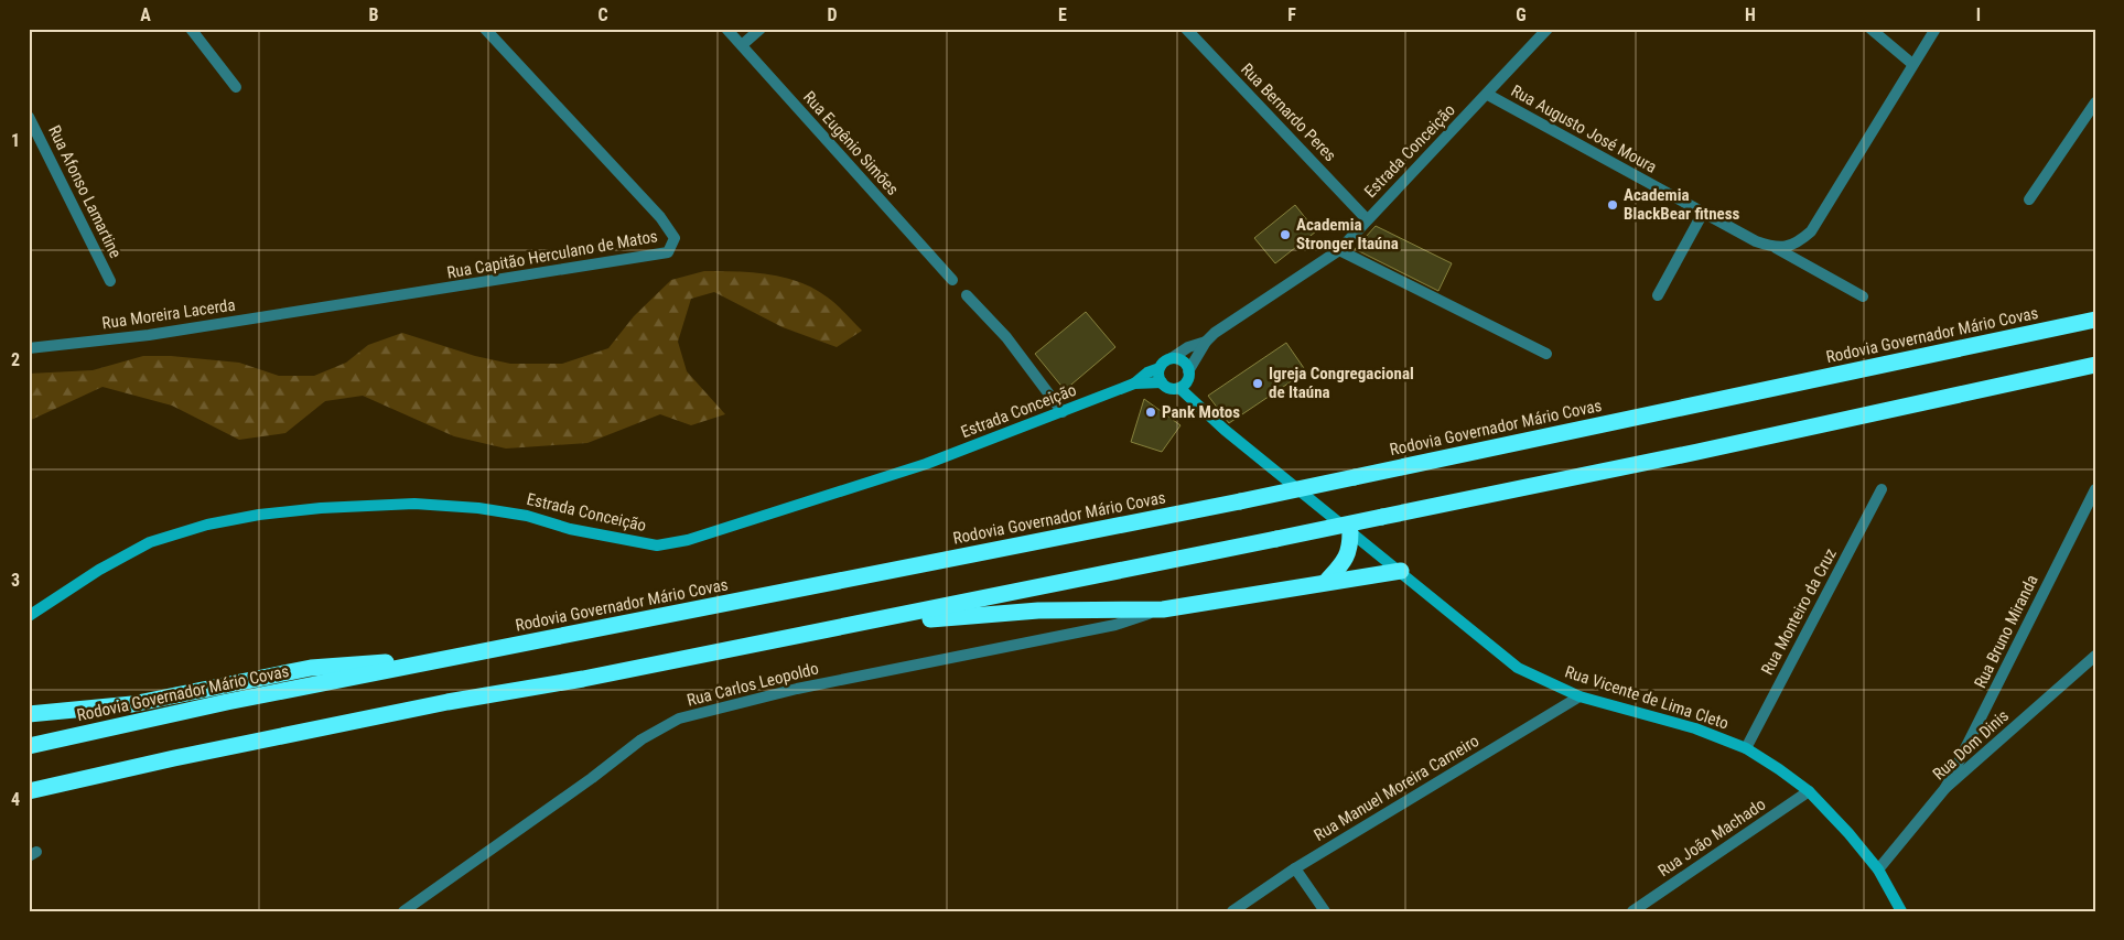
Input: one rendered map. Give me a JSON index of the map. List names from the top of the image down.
{
  "streets": {
    "highway": ["Rodovia Governador Mário Covas"],
    "main road": ["Estrada Conceição", "Rua Vicente de Lima Cleto"],
    "street": [
      "Rua Bernardo Peres",
      "Rua Augusto José Moura",
      "Rua Eugênio Simões",
      "Rua Afonso Lamartine",
      "Rua Capitão Herculano de Matos",
      "Rua Moreira Lacerda",
      "Rua Monteiro da Cruz",
      "Rua Bruno Miranda",
      "Rua Carlos Leopoldo",
      "Rua Dom Dinis",
      "Rua Manuel Moreira Carneiro",
      "Rua João Machado"
    ]
  },
  "crossings": [
    ["Rua Bernardo Peres", "Estrada Conceição"],
    ["Rua Augusto José Moura", "Estrada Conceição"],
    ["Estrada Conceição", "Rua Vicente de Lima Cleto"],
    ["Rua Capitão Herculano de Matos", "Rua Moreira Lacerda"],
    ["Rua Monteiro da Cruz", "Rua Vicente de Lima Cleto"],
    ["Rua Bruno Miranda", "Rua Dom Dinis"],
    ["Rua Vicente de Lima Cleto", "Rua Dom Dinis"],
    ["Rua Vicente de Lima Cleto", "Rua Manuel Moreira Carneiro"],
    ["Rua Vicente de Lima Cleto", "Rua João Machado"]
  ],
  "places": [
    "Academia BlackBear fitness",
    "Academia Stronger Itaúna",
    "Igreja Congregacional de Itaúna",
    "Pank Motos"
  ],
  "grid": {
    "columns": [
      "A",
      "B",
      "C",
      "D",
      "E",
      "F",
      "G",
      "H",
      "I"
    ],
    "rows": [
      "1",
      "2",
      "3",
      "4"
    ]
  }
}
